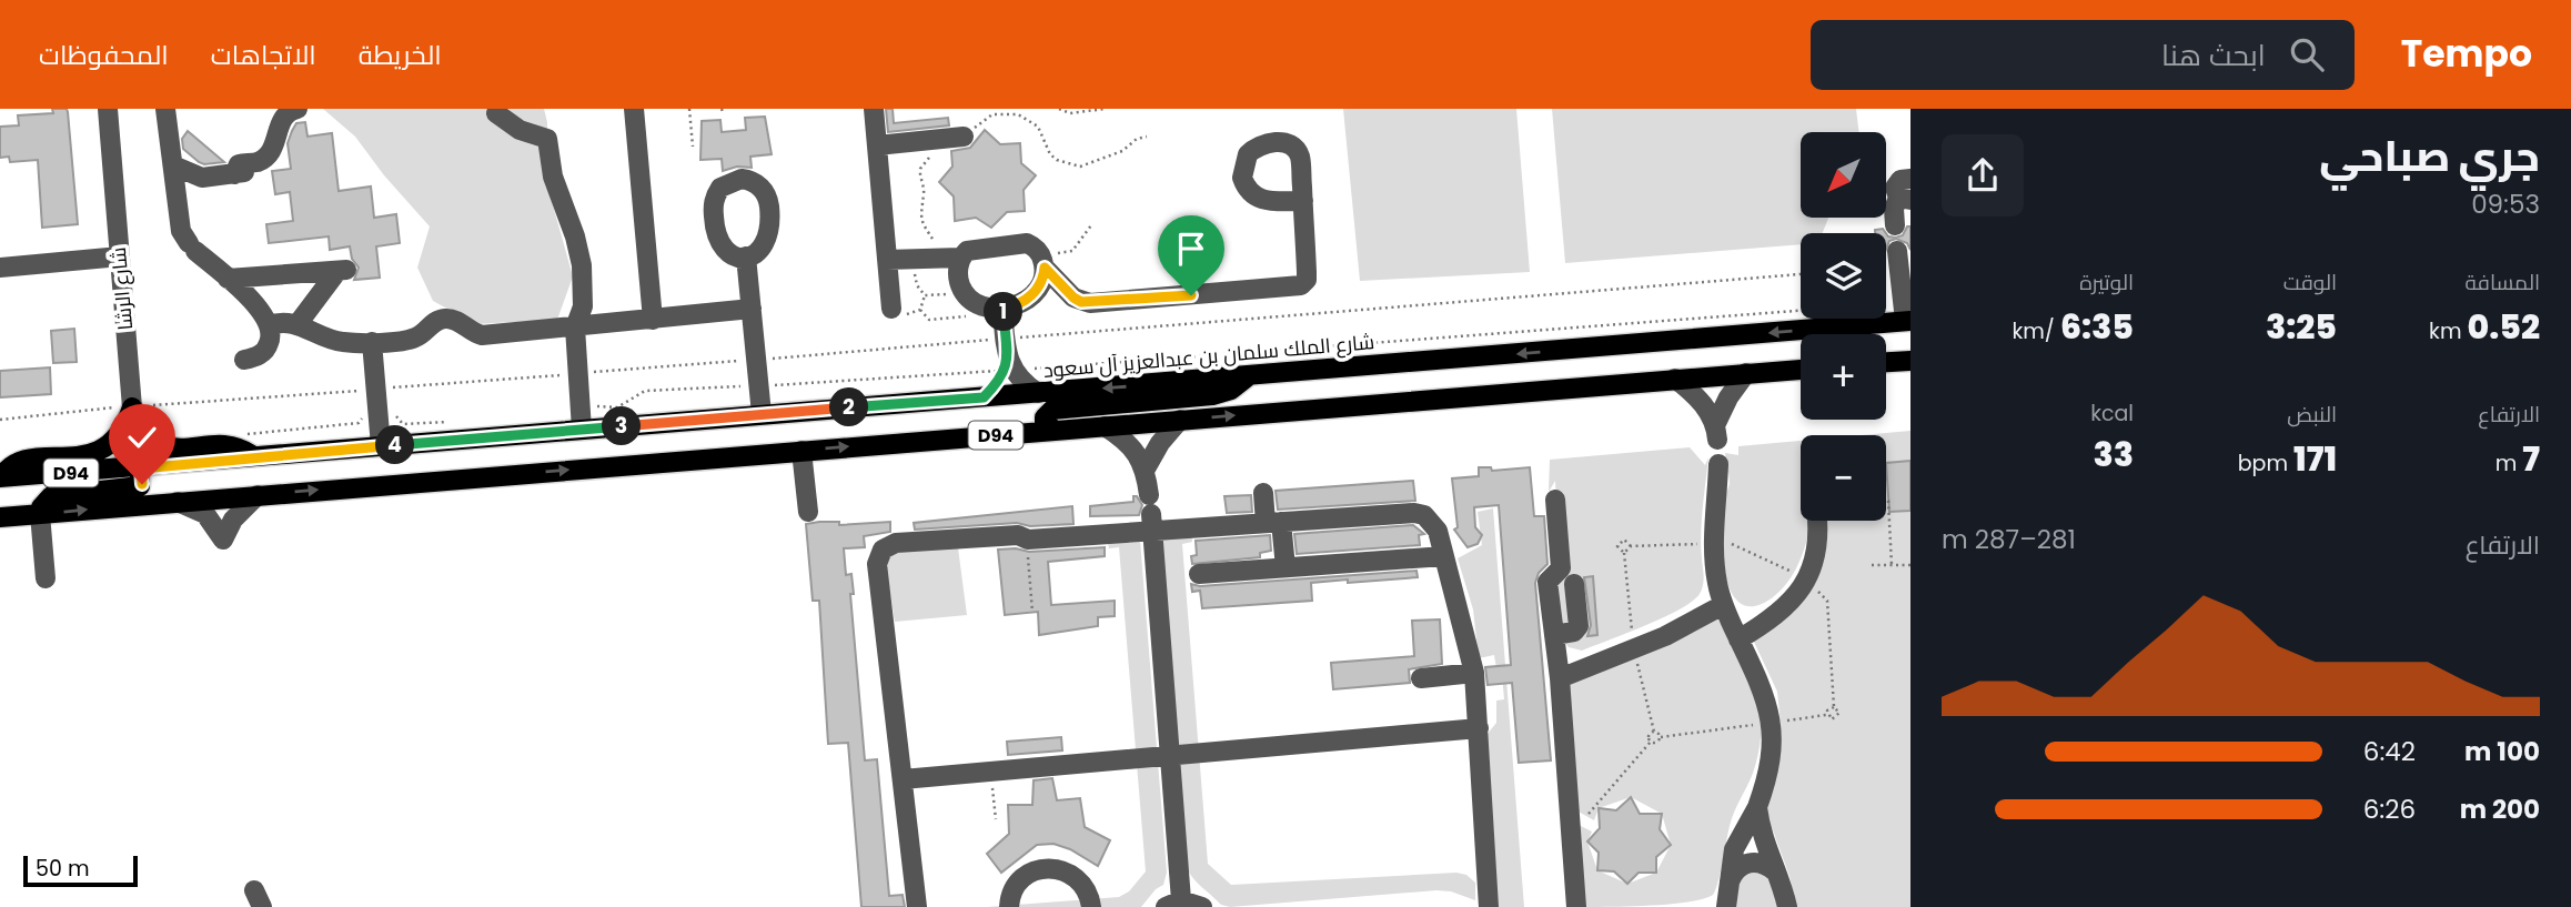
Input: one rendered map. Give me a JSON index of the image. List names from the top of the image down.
{
  "streets": {
    "main road": ["شارع الملك سلمان بن عبدالعزيز آل سعود", "D94"],
    "street": ["شارع الرشا"]
  },
  "crossings": [
    ["شارع الرشا", "شارع الملك سلمان بن عبدالعزيز آل سعود"]
  ],
  "scale_bar": "50 m",
  "north": "bottom left",
  "page": {
    "header": "Tempo",
    "search": "ابحث هنا",
    "nav": ["الخريطة", "الاتجاهات", "المحفوظات"],
    "heading": ["جري صباحي", "09:53"],
    "map_buttons": ["+", "−"],
    "stats": [
      ["المسافة", "0.52 km"],
      ["الوقت", "3:25"],
      ["الوتيرة", "6:35 /km"],
      ["الارتفاع", "7 m"],
      ["النبض", "171 bpm"],
      ["kcal", "33"]
    ],
    "pins": [
      "1",
      "2",
      "3",
      "4"
    ],
    "chart": ["الارتفاع", "281–287 m"],
    "list": [
      {
        "name": "100 m",
        "note": "6:42"
      },
      {
        "name": "200 m",
        "note": "6:26"
      }
    ],
    "scale": "50 m"
  }
}
